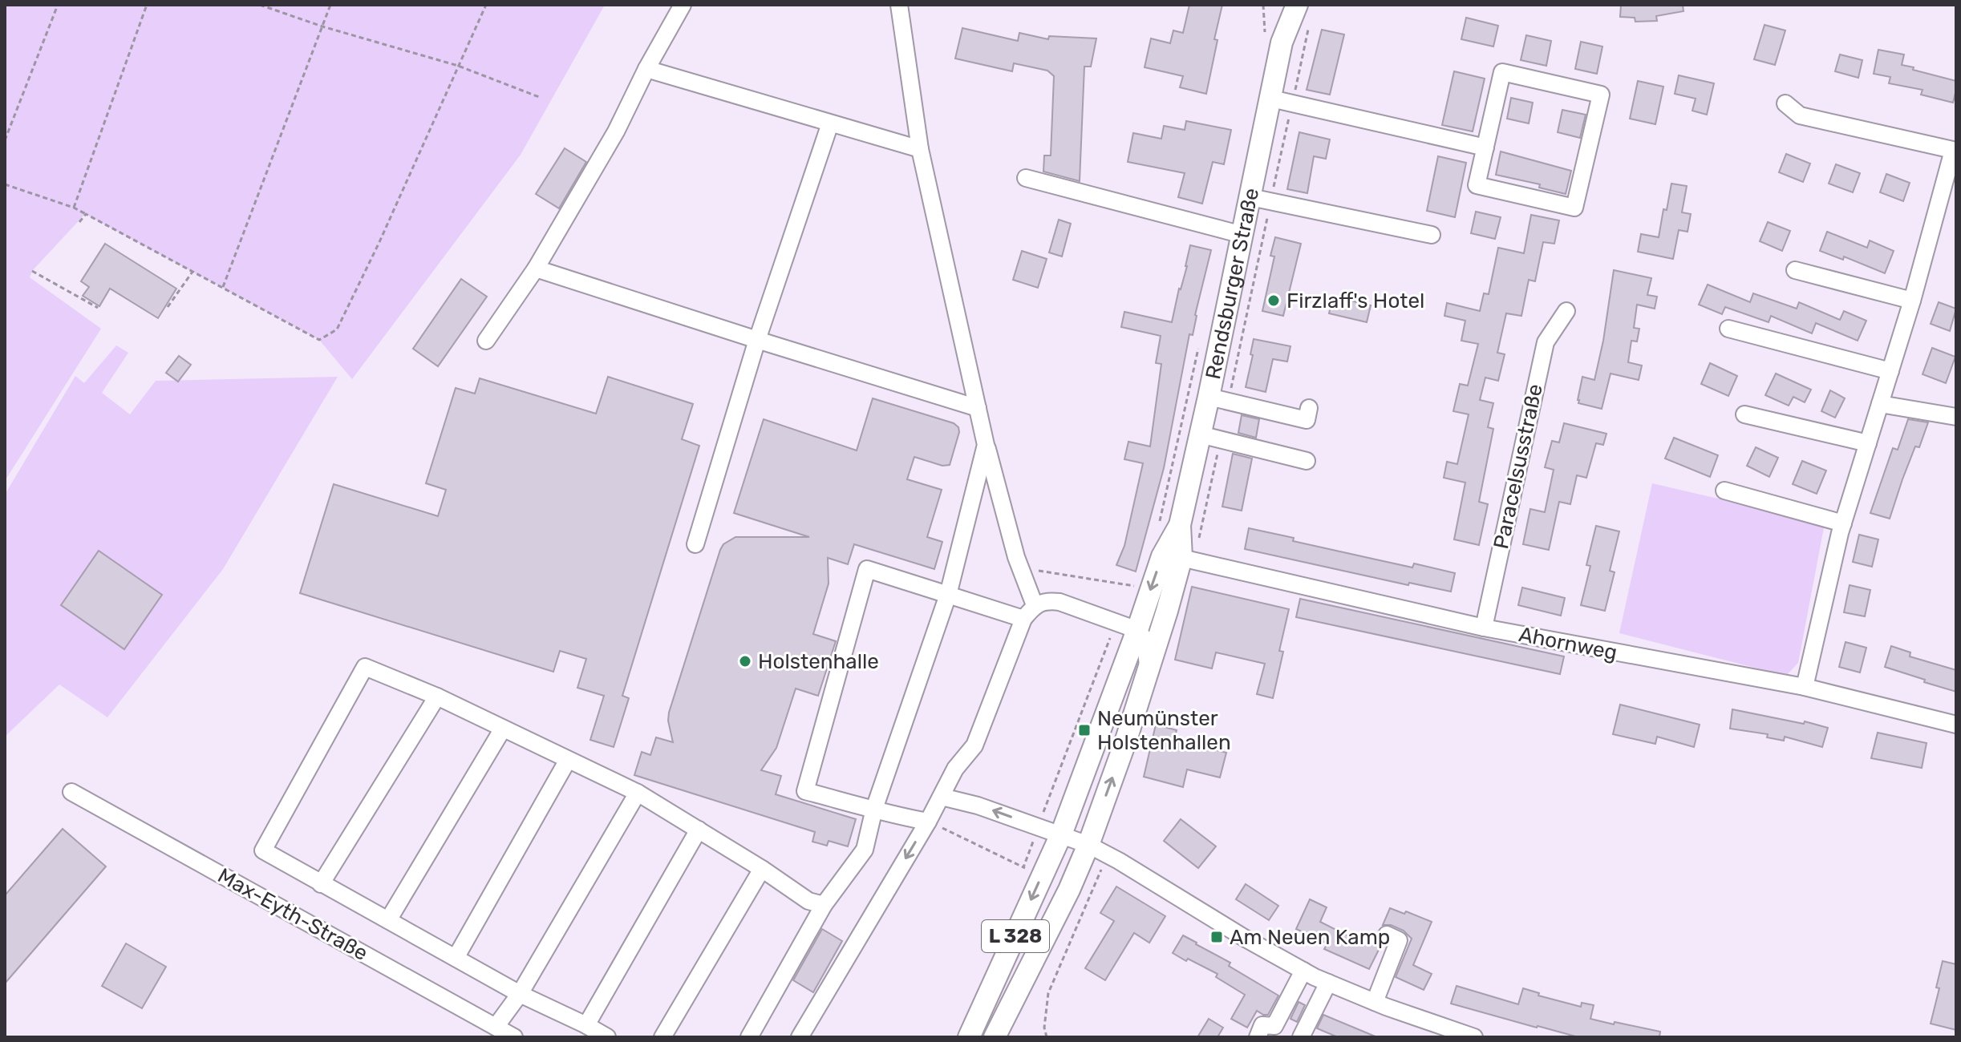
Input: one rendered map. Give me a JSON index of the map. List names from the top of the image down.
{
  "streets": {
    "main road": ["Rendsburger Straße", "L 328"],
    "street": ["Paracelsusstraße", "Ahornweg", "Max-Eyth-Straße"]
  },
  "crossings": [
    ["Rendsburger Straße", "Ahornweg"],
    ["Rendsburger Straße", "L 328"],
    ["Paracelsusstraße", "Ahornweg"]
  ],
  "places": {
    "other": ["Firzlaff's Hotel", "Holstenhalle"],
    "transit": ["Neumünster Holstenhallen", "Am Neuen Kamp"]
  }
}
